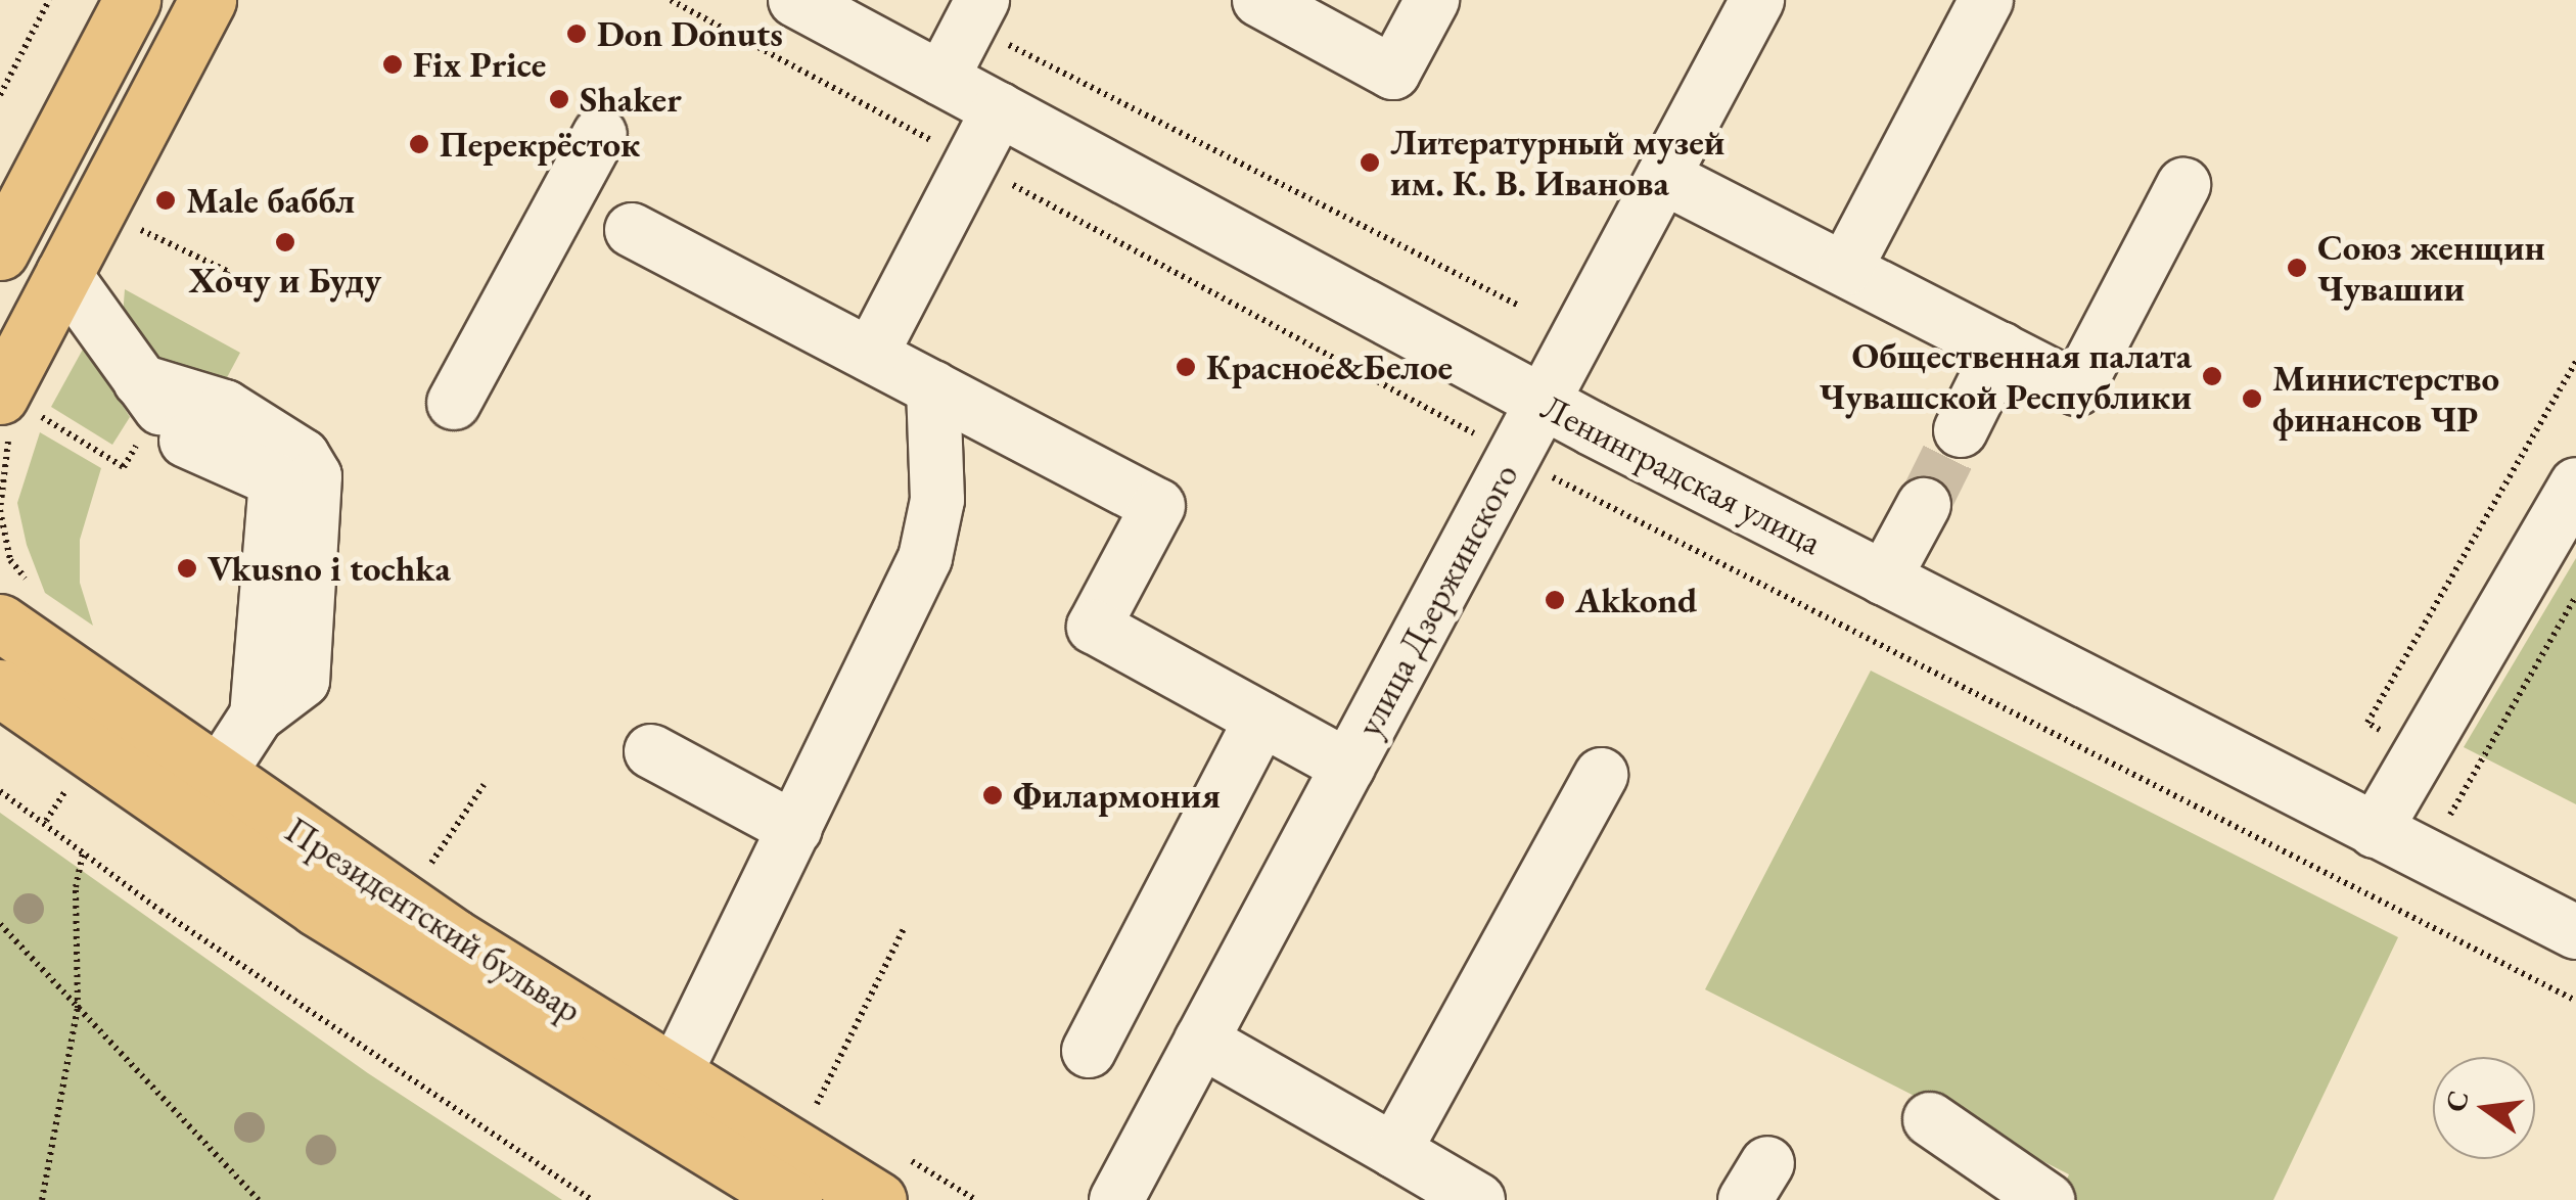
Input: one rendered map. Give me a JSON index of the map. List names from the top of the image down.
{
  "streets": {
    "main road": ["Президентский бульвар"],
    "street": ["Ленинградская улица", "улица Дзержинского"]
  },
  "crossings": [
    ["Ленинградская улица", "улица Дзержинского"]
  ],
  "places": [
    "Don Donuts",
    "Fix Price",
    "Shaker",
    "Перекрёсток",
    "Литературный музей им. К. В. Иванова",
    "Male баббл",
    "Хочу и Буду",
    "Союз женщин Чувашии",
    "Красное&Белое",
    "Общественная палата Чувашской Республики",
    "Министерство финансов ЧР",
    "Vkusno i tochka",
    "Akkond",
    "Филармония"
  ],
  "north": "left"
}
